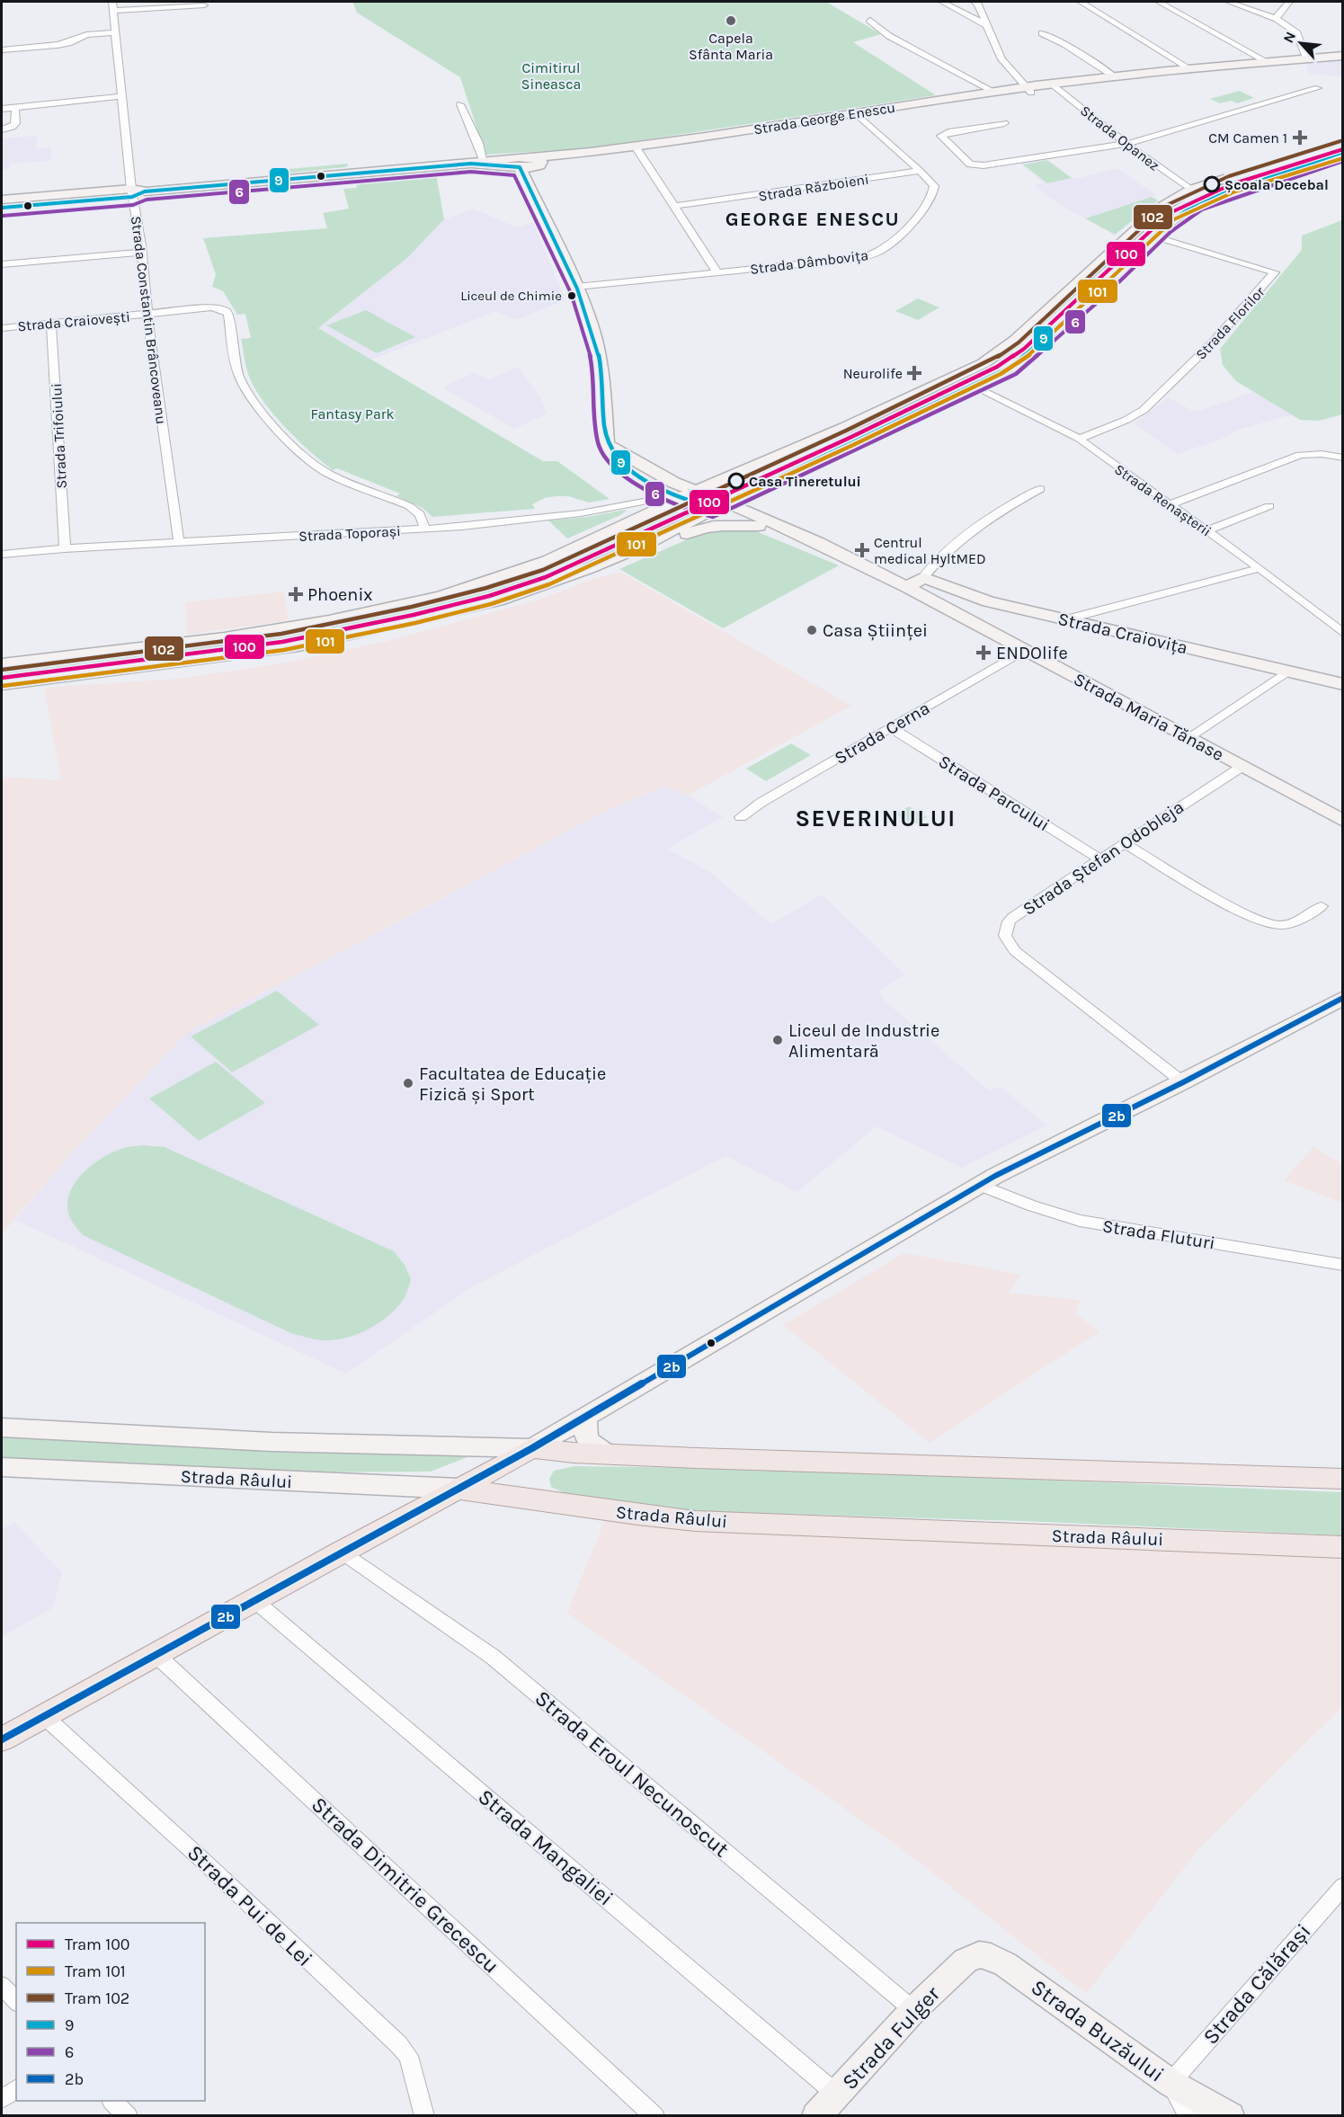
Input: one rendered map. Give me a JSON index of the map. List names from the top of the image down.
{
  "streets": {
    "main road": [
      "Strada George Enescu",
      "Strada Craiovița",
      "Strada Maria Tănase",
      "Strada Râului",
      "Strada Buzăului",
      "Strada Fulger"
    ],
    "street": [
      "Strada Opanez",
      "Strada Războieni",
      "Strada Dâmbovița",
      "Strada Constantin Brâncoveanu",
      "Strada Craiovești",
      "Strada Florilor",
      "Strada Trifoiului",
      "Strada Renașterii",
      "Strada Toporași",
      "Strada Cerna",
      "Strada Parcului",
      "Strada Ștefan Odobleja",
      "Strada Fluturi",
      "Strada Eroul Necunoscut",
      "Strada Mangaliei",
      "Strada Dimitrie Grecescu",
      "Strada Pui de Lei",
      "Strada Călărași"
    ]
  },
  "crossings": [
    ["Strada George Enescu", "Strada Opanez"],
    ["Strada George Enescu", "Strada Dâmbovița"],
    ["Strada Războieni", "Strada Dâmbovița"],
    ["Strada Dâmbovița", "Strada Maria Tănase"],
    ["Strada Constantin Brâncoveanu", "Strada Craiovești"],
    ["Strada Constantin Brâncoveanu", "Strada Toporași"],
    ["Strada Craiovești", "Strada Trifoiului"],
    ["Strada Craiovești", "Strada Toporași"],
    ["Strada Florilor", "Strada Renașterii"],
    ["Strada Trifoiului", "Strada Toporași"],
    ["Strada Toporași", "Strada Maria Tănase"],
    ["Strada Maria Tănase", "Strada Cerna"],
    ["Strada Maria Tănase", "Strada Ștefan Odobleja"],
    ["Strada Cerna", "Strada Parcului"],
    ["Strada Parcului", "Strada Ștefan Odobleja"],
    ["Strada Eroul Necunoscut", "Strada Fulger"],
    ["Strada Mangaliei", "Strada Fulger"],
    ["Strada Călărași", "Strada Buzăului"],
    ["Strada Buzăului", "Strada Fulger"]
  ],
  "districts": ["GEORGE ENESCU", "SEVERINULUI"],
  "parks": ["Cimitirul Sineasca", "Fantasy Park"],
  "places": {
    "other": [
      "Capela Sfânta Maria",
      "Școala Decebal",
      "Liceul de Chimie",
      "Casa Tineretului",
      "Casa Științei",
      "Liceul de Industrie Alimentară",
      "Facultatea de Educație Fizică și Sport"
    ],
    "health": [
      "CM Camen 1",
      "Neurolife",
      "Centrul medical HyltMED",
      "Phoenix",
      "ENDOlife"
    ]
  },
  "lines": [
    "tram line 102",
    "tram line 100",
    "transit line 9",
    "tram line 101",
    "transit line 6",
    "transit line 2b"
  ],
  "legend": [
    "Tram 100",
    "Tram 101",
    "Tram 102",
    "9",
    "6",
    "2b"
  ],
  "north": "top left"
}
